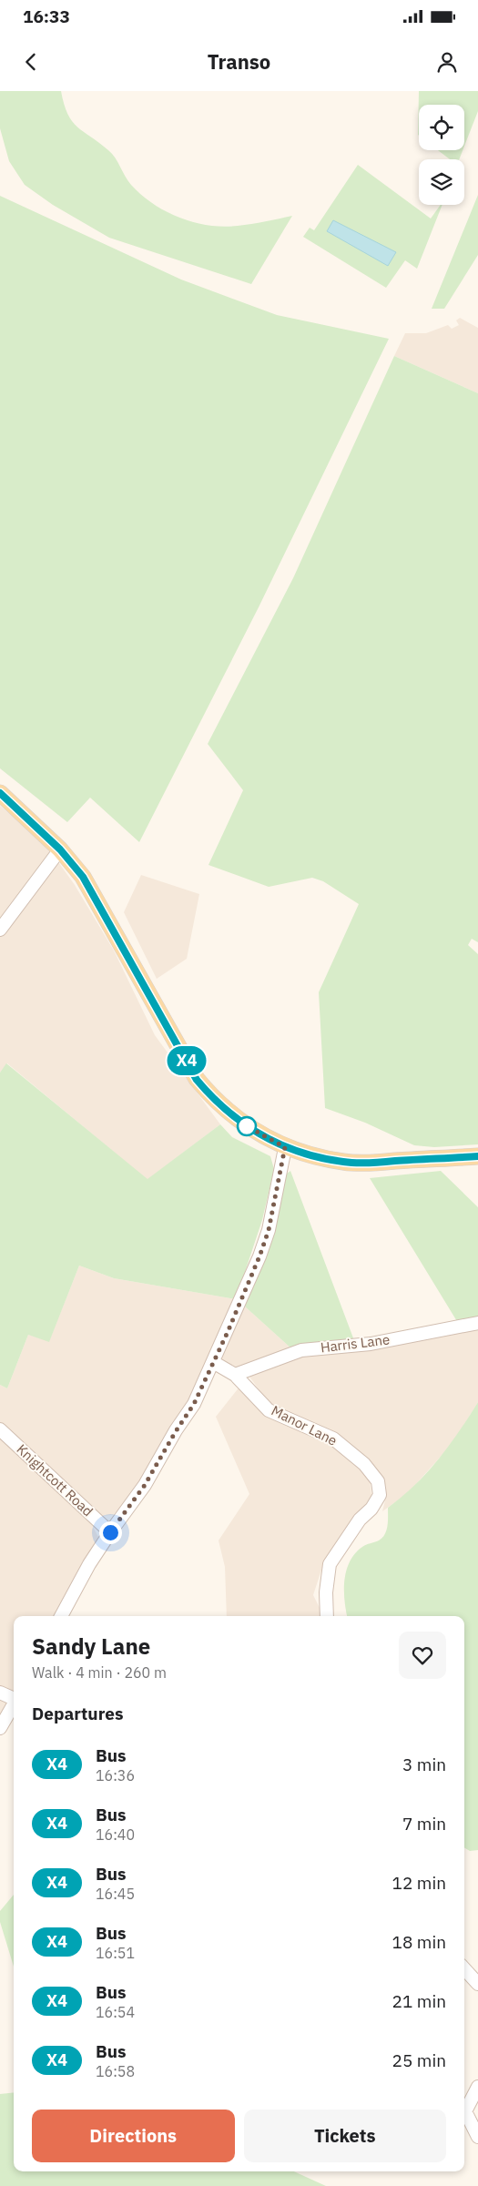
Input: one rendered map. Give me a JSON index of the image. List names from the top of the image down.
{
  "streets": {
    "street": ["Harris Lane", "Manor Lane", "Knightcott Road"]
  },
  "crossings": [
    ["Harris Lane", "Manor Lane"]
  ],
  "lines": ["bus line X4"],
  "page": {
    "status": "16:33",
    "header": "Transo",
    "on_map": "X4",
    "heading": [
      ["Sandy Lane", "Walk · 4 min · 260 m"],
      "Departures"
    ],
    "list": [
      {
        "mark": "X4",
        "name": "Bus",
        "note": "16:36",
        "value": "3 min"
      },
      {
        "mark": "X4",
        "name": "Bus",
        "note": "16:40",
        "value": "7 min"
      },
      {
        "mark": "X4",
        "name": "Bus",
        "note": "16:45",
        "value": "12 min"
      },
      {
        "mark": "X4",
        "name": "Bus",
        "note": "16:51",
        "value": "18 min"
      },
      {
        "mark": "X4",
        "name": "Bus",
        "note": "16:54",
        "value": "21 min"
      },
      {
        "mark": "X4",
        "name": "Bus",
        "note": "16:58",
        "value": "25 min"
      }
    ],
    "buttons": ["Directions", "Tickets"]
  }
}
